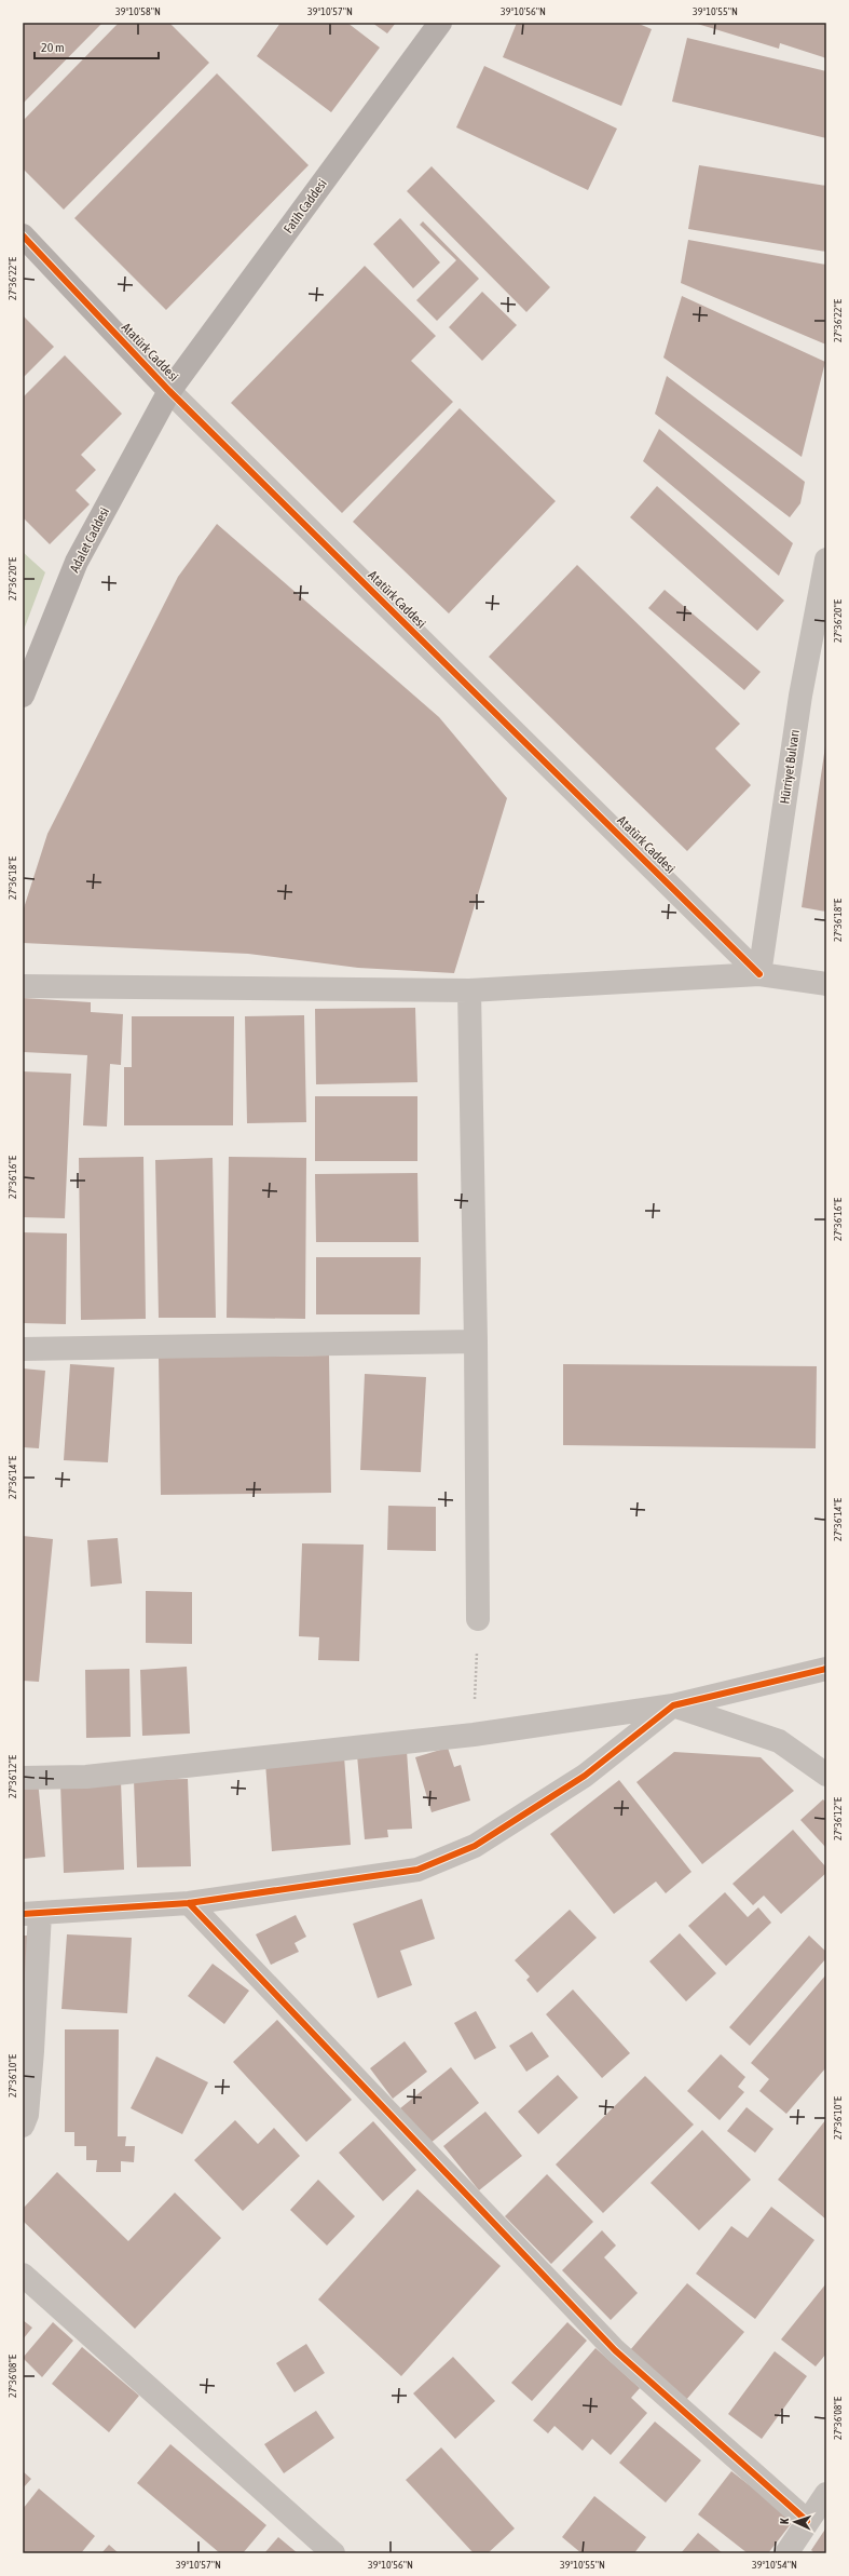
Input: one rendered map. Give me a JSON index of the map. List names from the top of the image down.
{
  "streets": {
    "street": [
      "Fatih Caddesi",
      "Atatürk Caddesi",
      "Adalet Caddesi",
      "Hürriyet Bulvarı"
    ]
  },
  "crossings": [
    ["Fatih Caddesi", "Atatürk Caddesi"],
    ["Fatih Caddesi", "Adalet Caddesi"],
    ["Atatürk Caddesi", "Adalet Caddesi"],
    ["Atatürk Caddesi", "Hürriyet Bulvarı"]
  ],
  "scale_bar": "20 m",
  "north": "left",
  "coordinates": [
    "39°10'58\"N",
    "39°10'57\"N",
    "39°10'56\"N",
    "39°10'55\"N",
    "27°36'22\"E",
    "27°36'20\"E",
    "27°36'18\"E",
    "27°36'16\"E",
    "27°36'14\"E",
    "27°36'12\"E",
    "27°36'10\"E",
    "27°36'08\"E",
    "39°10'54\"N"
  ]
}
